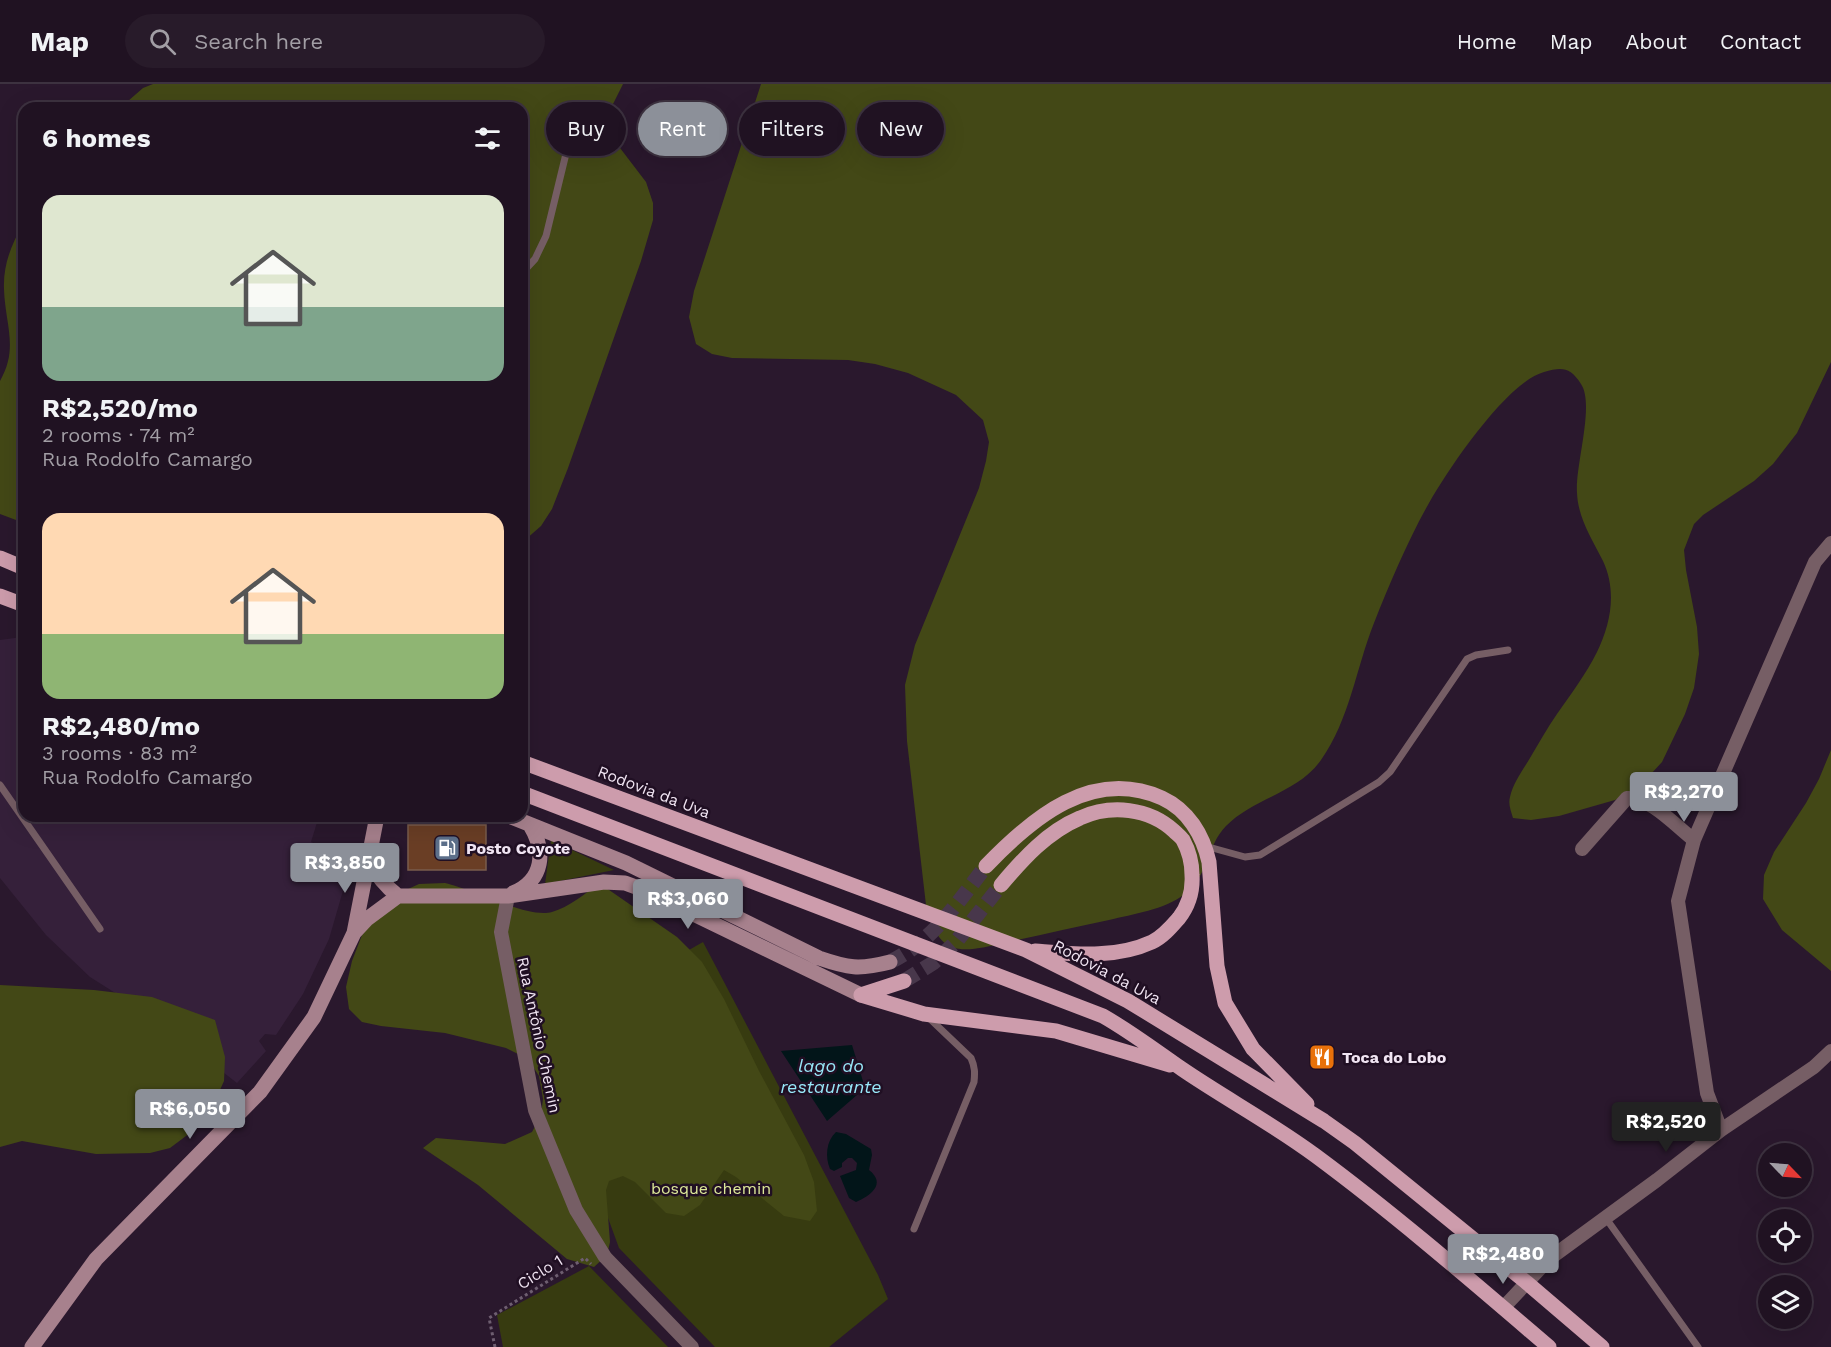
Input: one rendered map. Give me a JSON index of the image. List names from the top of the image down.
{
  "streets": {
    "main road": ["Rodovia da Uva"],
    "street": ["Rua Antônio Chemin"],
    "path": ["Ciclo 1"]
  },
  "water": ["lago do restaurante"],
  "parks": ["bosque chemin"],
  "places": {
    "fuel station": ["Posto Coyote"],
    "restaurant": ["Toca do Lobo"]
  },
  "north": "bottom right",
  "page": {
    "header": "Map",
    "search": "Search here",
    "nav": [
      "Home",
      "Map",
      "About",
      "Contact"
    ],
    "chip": [
      "Buy",
      "Rent",
      "Filters",
      "New"
    ],
    "heading": "6 homes",
    "list": [
      {
        "name": "R$2,520/mo",
        "note": "2 rooms · 74 m² · Rua Rodolfo Camargo"
      },
      {
        "name": "R$2,480/mo",
        "note": "3 rooms · 83 m² · Rua Rodolfo Camargo"
      }
    ],
    "price": [
      "R$2,270",
      "R$3,850",
      "R$3,060",
      "R$6,050",
      "R$2,520",
      "R$2,480"
    ]
  }
}
